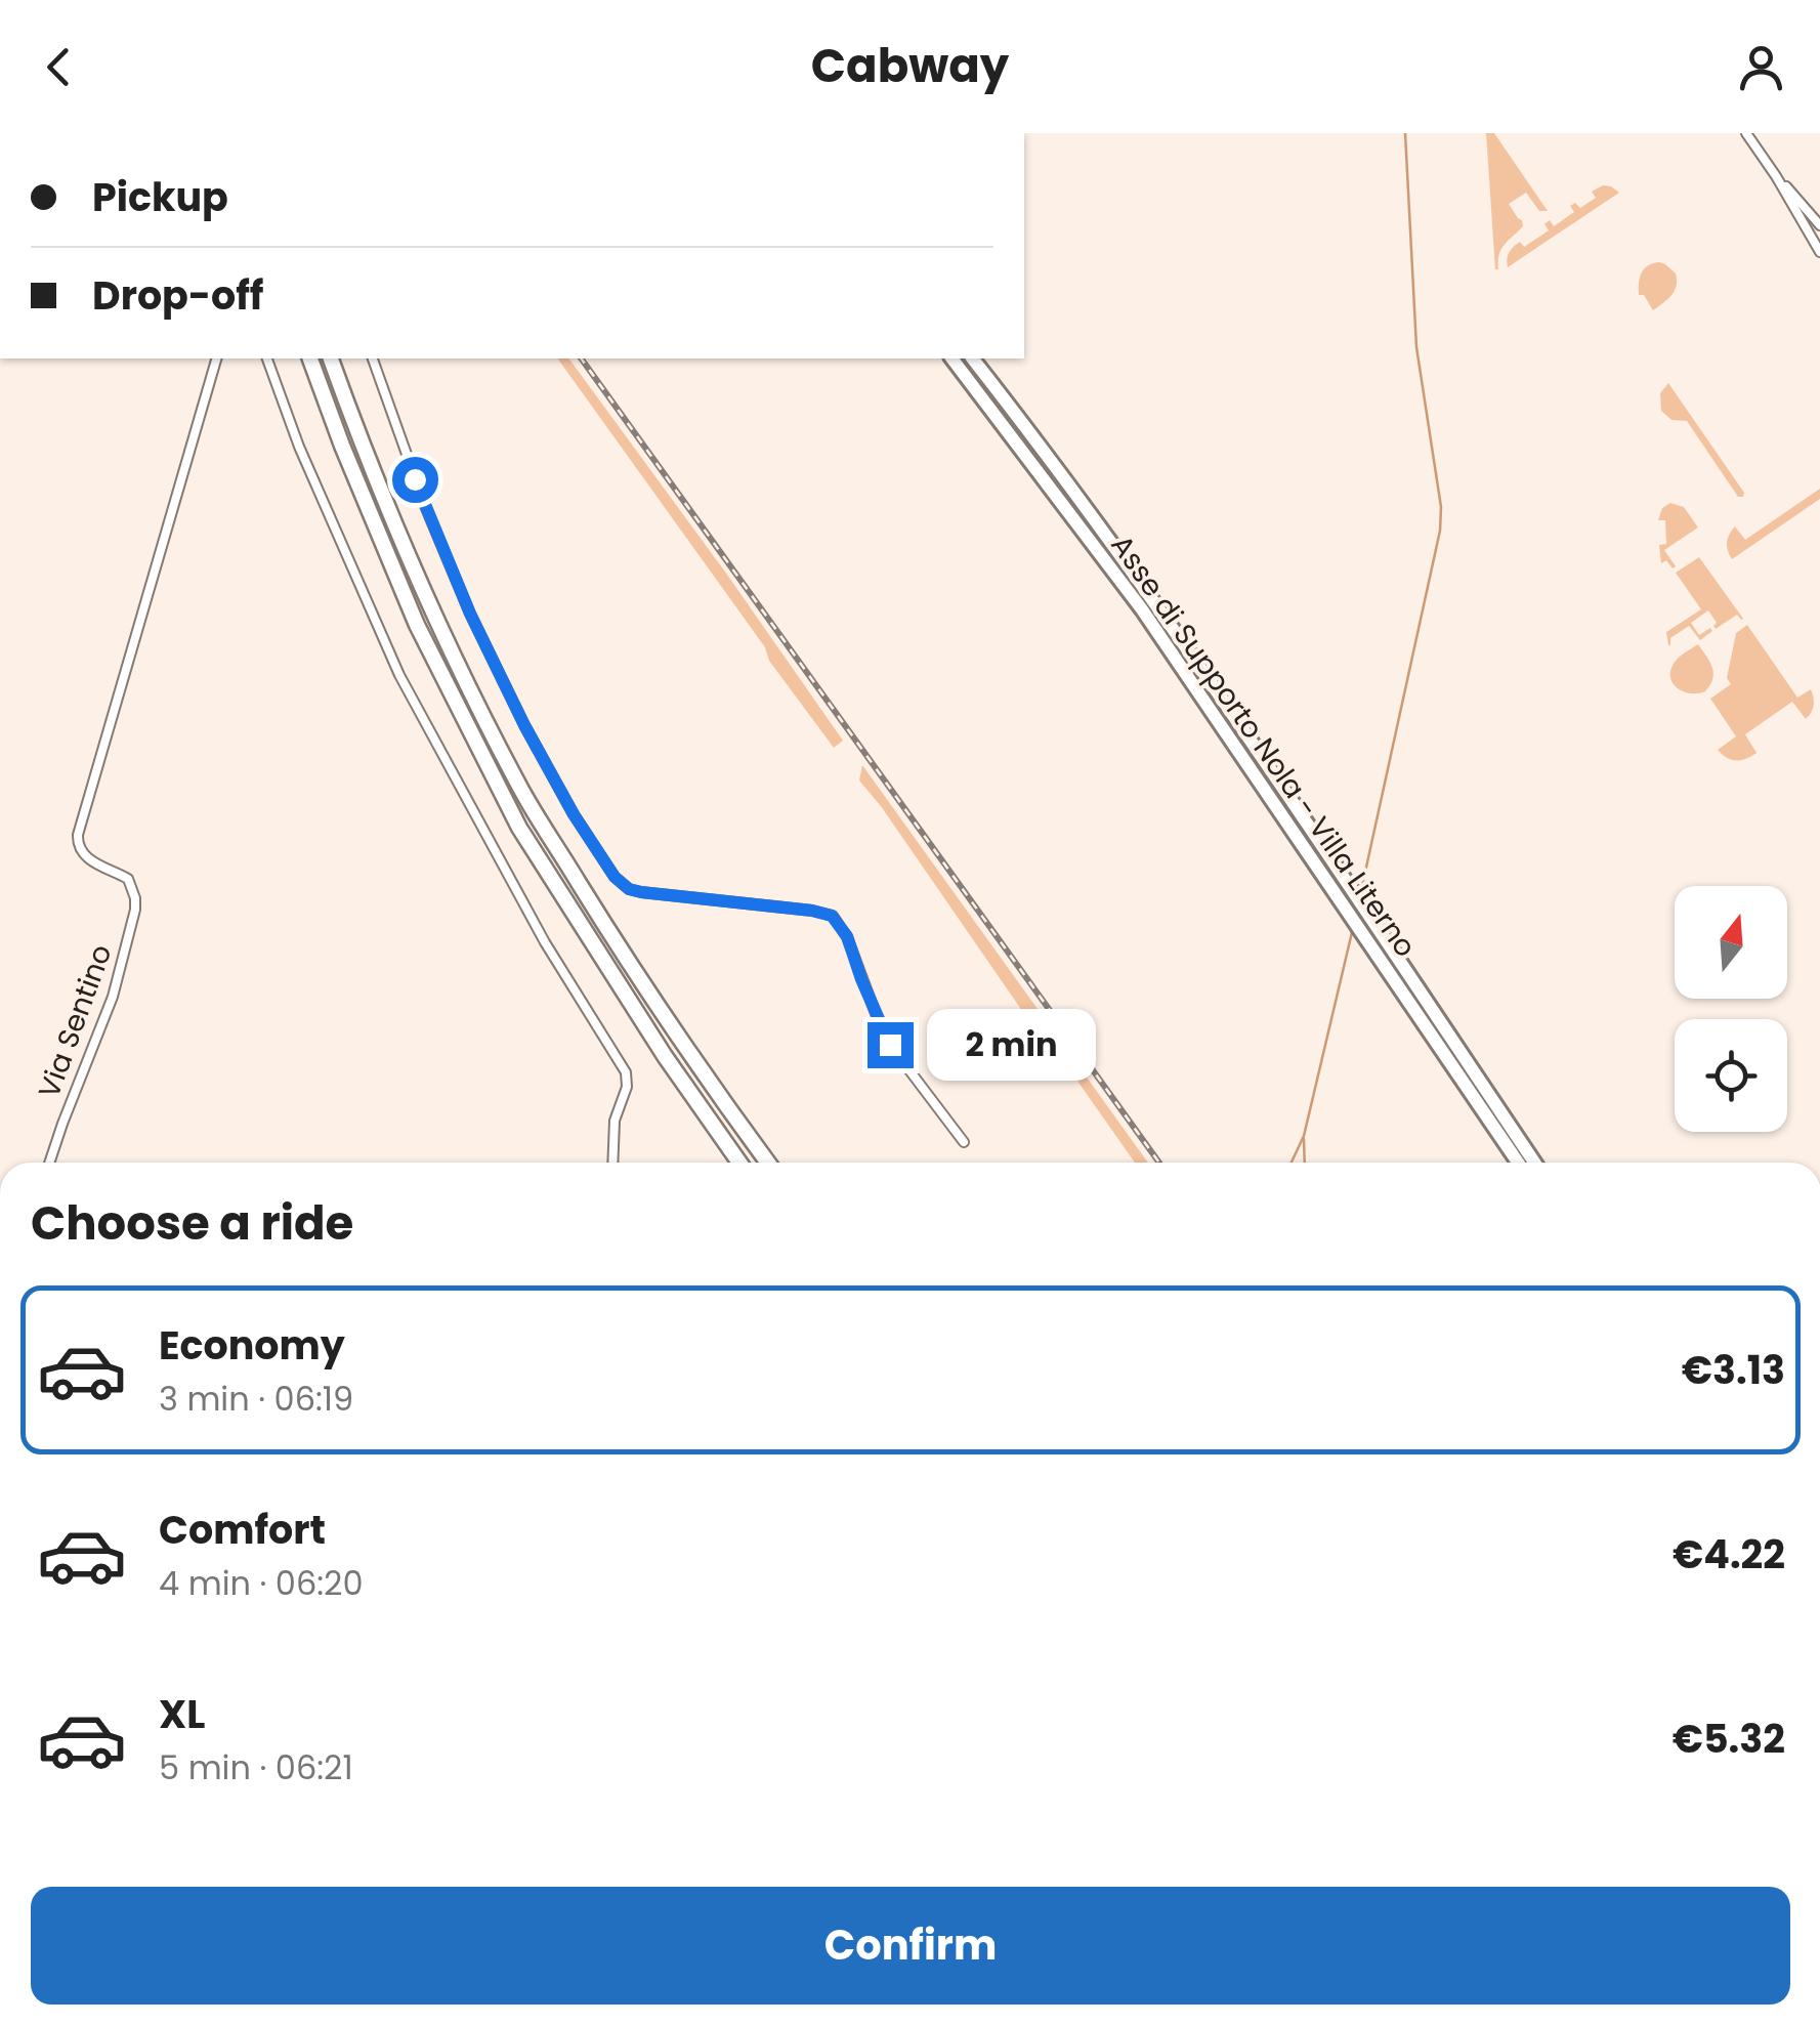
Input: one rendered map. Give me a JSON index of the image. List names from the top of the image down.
{
  "streets": {
    "highway": ["Asse di Supporto Nola - Villa Literno"],
    "street": ["Via Sentino"]
  },
  "north": "top",
  "page": {
    "header": "Cabway",
    "banner": ["Pickup", "Drop-off"],
    "bubble": "2 min",
    "heading": "Choose a ride",
    "list": [
      {
        "name": "Economy",
        "note": "3 min · 06:19",
        "value": "€3.13"
      },
      {
        "name": "Comfort",
        "note": "4 min · 06:20",
        "value": "€4.22"
      },
      {
        "name": "XL",
        "note": "5 min · 06:21",
        "value": "€5.32"
      }
    ],
    "buttons": "Confirm"
  }
}
